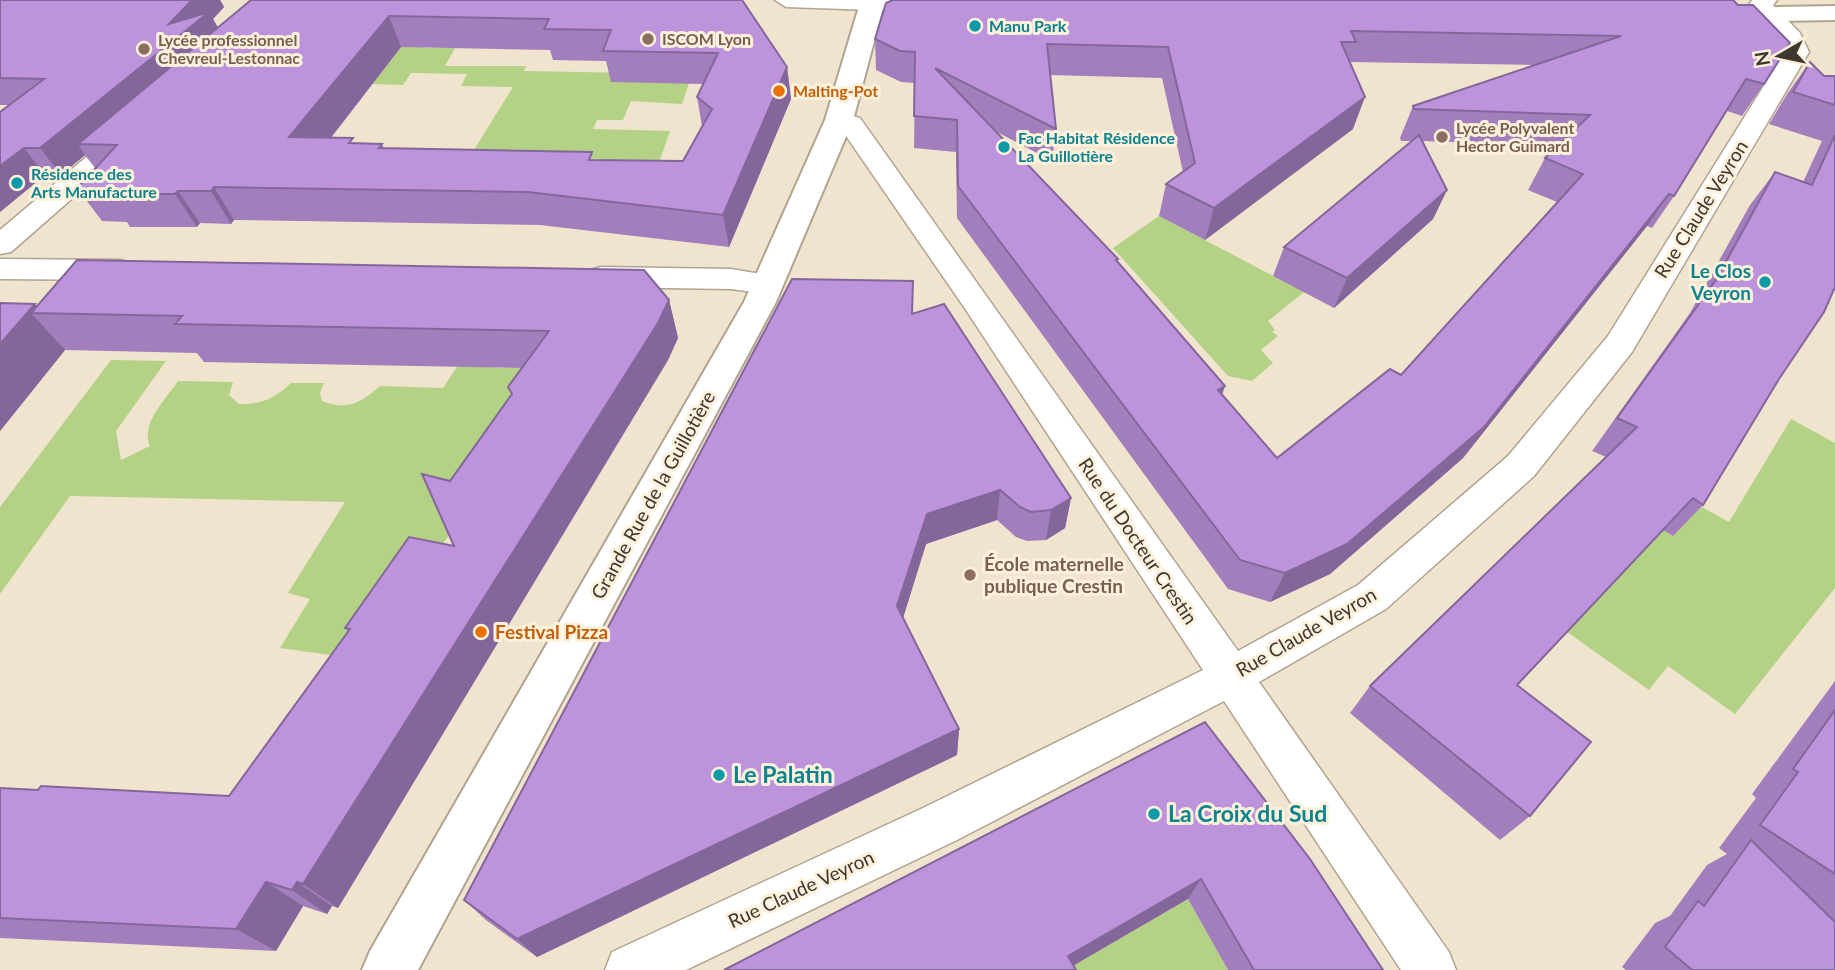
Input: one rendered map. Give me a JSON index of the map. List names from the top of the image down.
{
  "streets": {
    "main road": ["Grande Rue de la Guillotière"],
    "street": ["Rue Claude Veyron", "Rue du Docteur Crestin"]
  },
  "crossings": [
    ["Rue Claude Veyron", "Rue du Docteur Crestin"],
    ["Grande Rue de la Guillotière", "Rue du Docteur Crestin"]
  ],
  "places": [
    "Manu Park",
    "ISCOM Lyon",
    "Lycée professionnel Chevreul-Lestonnac",
    "Malting-Pot",
    "Lycée Polyvalent Hector Guimard",
    "Fac Habitat Résidence La Guillotière",
    "Résidence des Arts Manufacture",
    "Le Clos Veyron",
    "École maternelle publique Crestin",
    "Festival Pizza",
    "Le Palatin",
    "La Croix du Sud"
  ],
  "north": "left"
}
